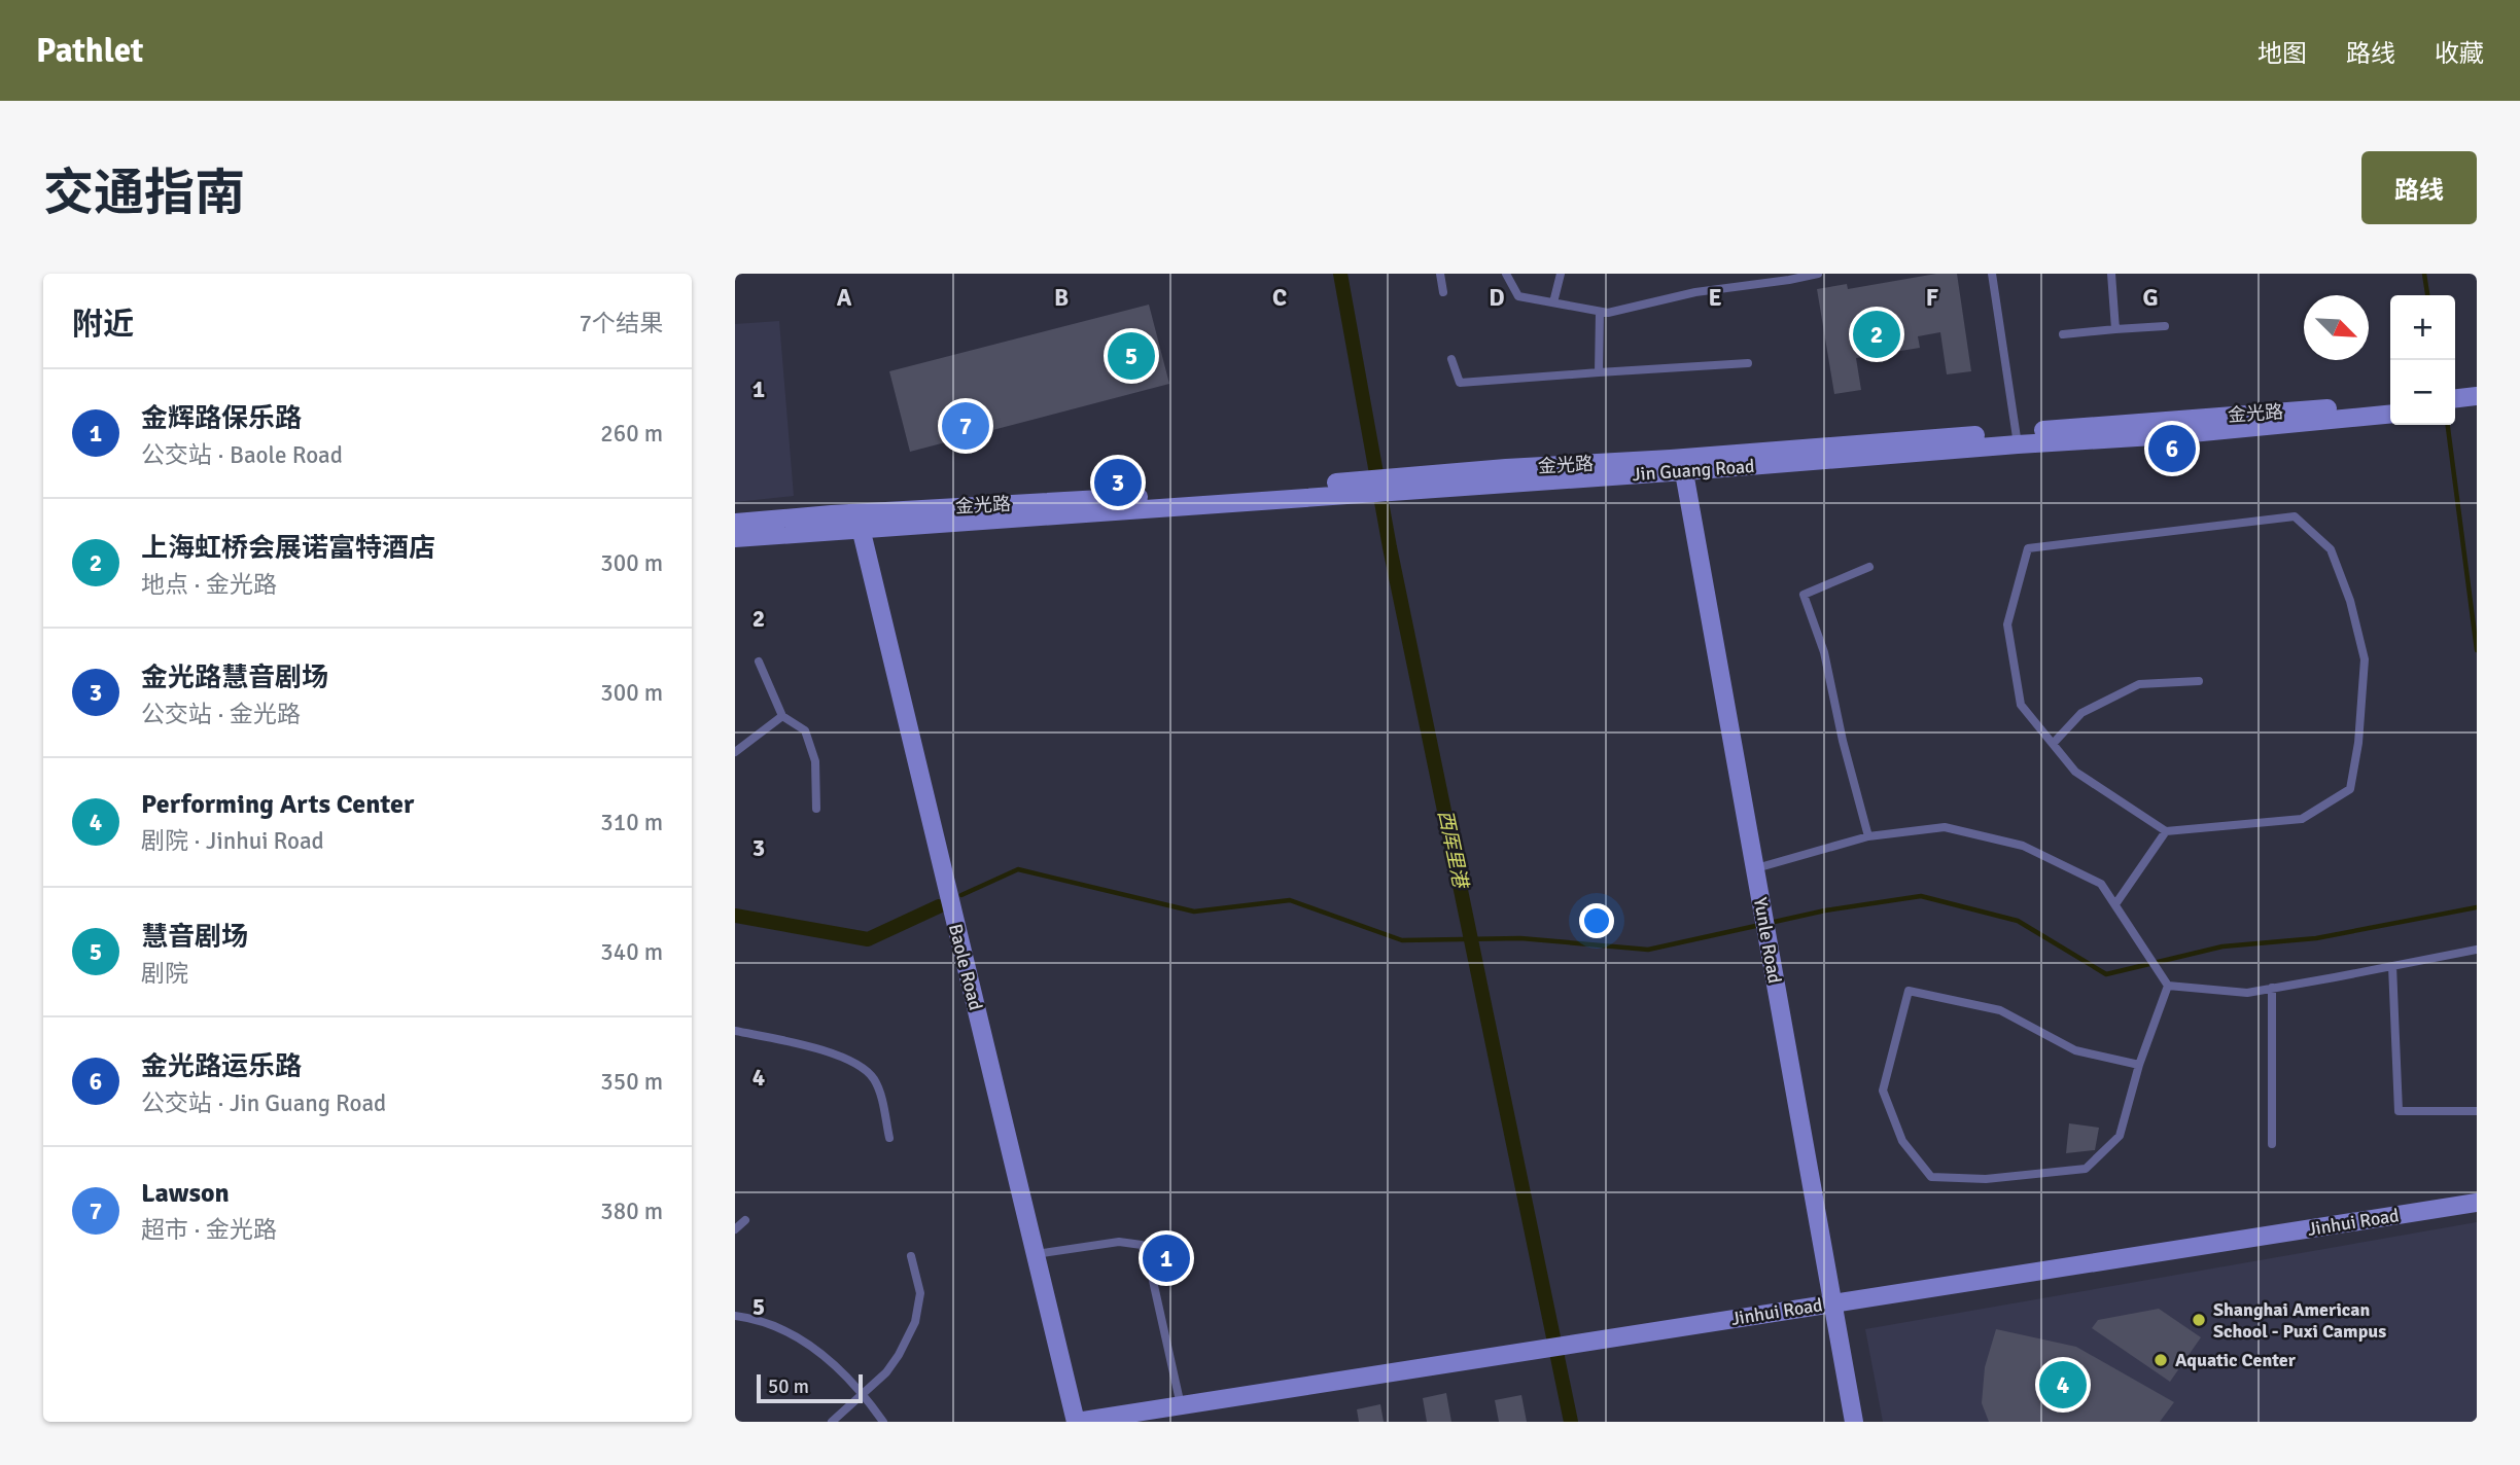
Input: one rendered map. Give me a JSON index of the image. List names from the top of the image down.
{
  "streets": {
    "street": [
      "金光路",
      "Jin Guang Road",
      "Yunle Road",
      "Baole Road",
      "Jinhui Road"
    ]
  },
  "crossings": [
    ["金光路", "Jin Guang Road"],
    ["金光路", "Baole Road"],
    ["Jin Guang Road", "Yunle Road"],
    ["Jin Guang Road", "Baole Road"],
    ["Yunle Road", "Jinhui Road"],
    ["Baole Road", "Jinhui Road"]
  ],
  "water": ["西厍里港"],
  "places": ["Shanghai American School - Puxi Campus", "Aquatic Center"],
  "scale_bar": "50 m",
  "north": "bottom right",
  "page": {
    "header": "Pathlet",
    "nav": ["地图", "路线", "收藏"],
    "title": "交通指南",
    "buttons": "路线",
    "heading": ["附近", "7个结果"],
    "map_buttons": ["+", "−"],
    "pins": [
      "2",
      "5",
      "7",
      "6",
      "3",
      "1",
      "4"
    ],
    "list": [
      {
        "mark": "1",
        "name": "金辉路保乐路",
        "note": "公交站 · Baole Road",
        "value": "260 m"
      },
      {
        "mark": "2",
        "name": "上海虹桥会展诺富特酒店",
        "note": "地点 · 金光路",
        "value": "300 m"
      },
      {
        "mark": "3",
        "name": "金光路慧音剧场",
        "note": "公交站 · 金光路",
        "value": "300 m"
      },
      {
        "mark": "4",
        "name": "Performing Arts Center",
        "note": "剧院 · Jinhui Road",
        "value": "310 m"
      },
      {
        "mark": "5",
        "name": "慧音剧场",
        "note": "剧院",
        "value": "340 m"
      },
      {
        "mark": "6",
        "name": "金光路运乐路",
        "note": "公交站 · Jin Guang Road",
        "value": "350 m"
      },
      {
        "mark": "7",
        "name": "Lawson",
        "note": "超市 · 金光路",
        "value": "380 m"
      }
    ],
    "scale": "50 m"
  },
  "grid": {
    "columns": [
      "A",
      "B",
      "C",
      "D",
      "E",
      "F",
      "G"
    ],
    "rows": [
      "1",
      "2",
      "3",
      "4",
      "5"
    ]
  }
}
